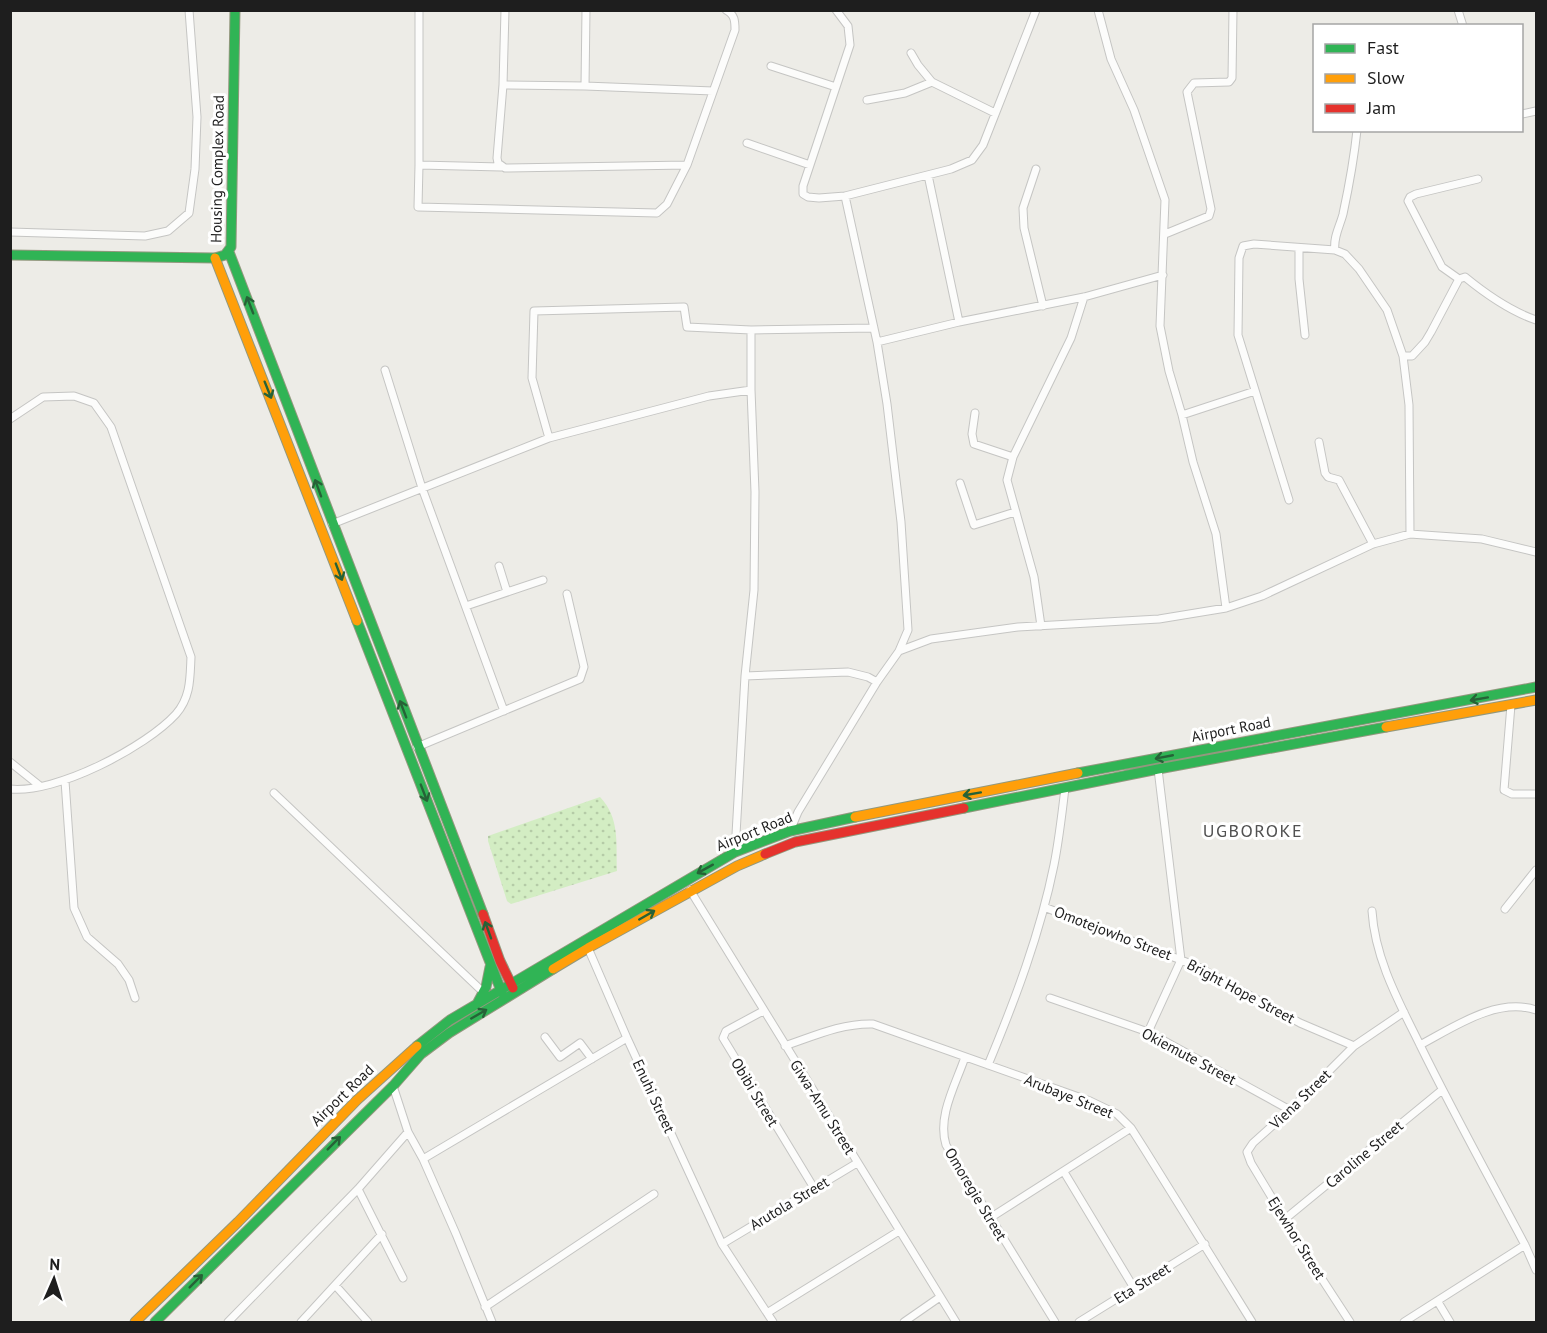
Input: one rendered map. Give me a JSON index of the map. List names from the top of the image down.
{
  "streets": {
    "main road": ["Housing Complex Road", "Airport Road"],
    "street": [
      "Omotejowho Street",
      "Bright Hope Street",
      "Okiemute Street",
      "Obibi Street",
      "Enuhi Street",
      "Arubaye Street",
      "Viena Street",
      "Giwa-Amu Street",
      "Caroline Street",
      "Omoregie Street",
      "Arutola Street",
      "Ejewhor Street",
      "Eta Street"
    ]
  },
  "crossings": [
    ["Airport Road", "Bright Hope Street"],
    ["Airport Road", "Enuhi Street"],
    ["Airport Road", "Giwa-Amu Street"],
    ["Omotejowho Street", "Bright Hope Street"],
    ["Bright Hope Street", "Viena Street"],
    ["Okiemute Street", "Viena Street"],
    ["Obibi Street", "Giwa-Amu Street"],
    ["Obibi Street", "Arutola Street"],
    ["Enuhi Street", "Arutola Street"],
    ["Arubaye Street", "Giwa-Amu Street"],
    ["Arubaye Street", "Omoregie Street"],
    ["Arubaye Street", "Eta Street"],
    ["Viena Street", "Ejewhor Street"],
    ["Giwa-Amu Street", "Arutola Street"],
    ["Caroline Street", "Ejewhor Street"]
  ],
  "districts": ["UGBOROKE"],
  "legend": ["Fast", "Slow", "Jam"],
  "north": "top"
}
